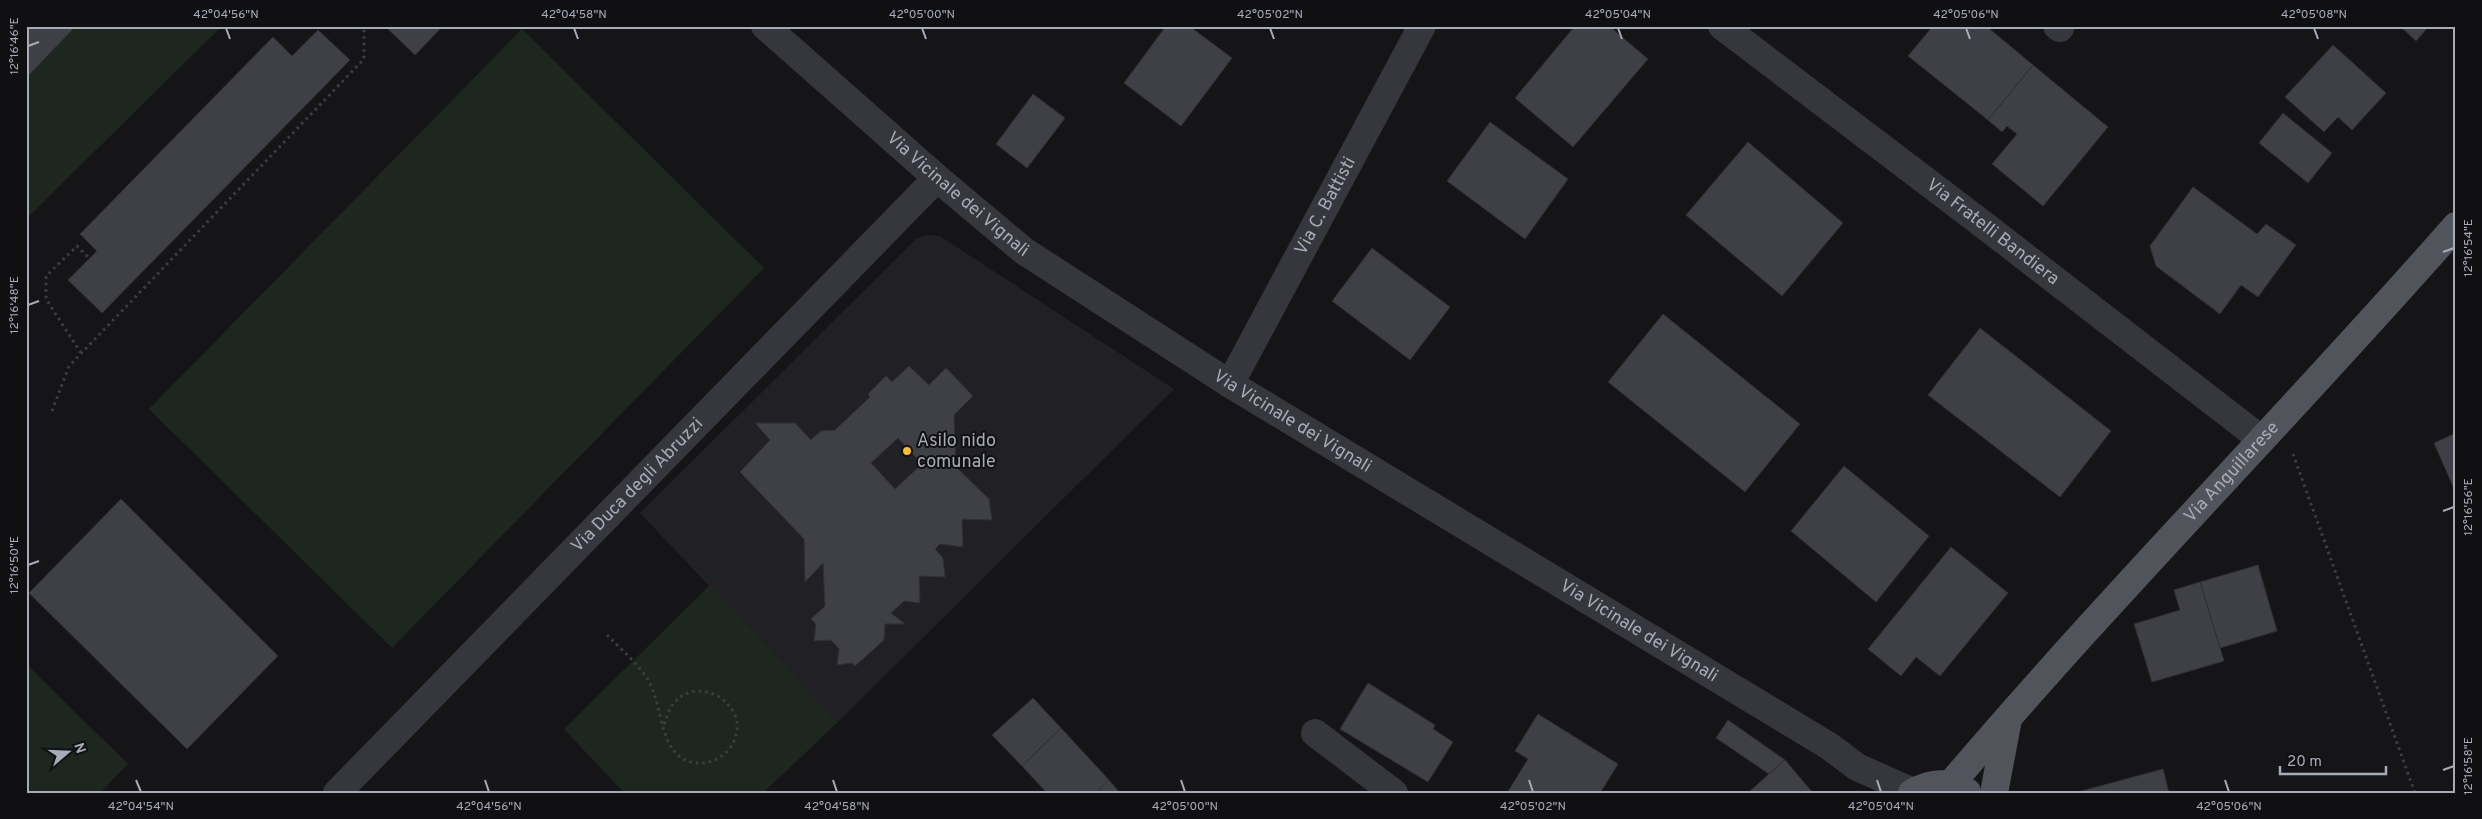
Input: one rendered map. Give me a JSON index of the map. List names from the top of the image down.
{
  "streets": {
    "main road": ["Via Anguillarese"],
    "street": [
      "Via Vicinale dei Vignali",
      "Via C. Battisti",
      "Via Fratelli Bandiera",
      "Via Duca degli Abruzzi"
    ]
  },
  "crossings": [
    ["Via Vicinale dei Vignali", "Via C. Battisti"],
    ["Via Vicinale dei Vignali", "Via Anguillarese"],
    ["Via Vicinale dei Vignali", "Via Duca degli Abruzzi"],
    ["Via Fratelli Bandiera", "Via Anguillarese"]
  ],
  "places": ["Asilo nido comunale"],
  "scale_bar": "20 m",
  "north": "right",
  "coordinates": [
    "42°04'56\"N",
    "42°04'58\"N",
    "42°05'00\"N",
    "42°05'02\"N",
    "42°05'04\"N",
    "42°05'06\"N",
    "42°05'08\"N",
    "12°16'46\"E",
    "12°16'54\"E",
    "12°16'48\"E",
    "12°16'56\"E",
    "12°16'50\"E",
    "12°16'58\"E",
    "42°04'54\"N"
  ]
}
